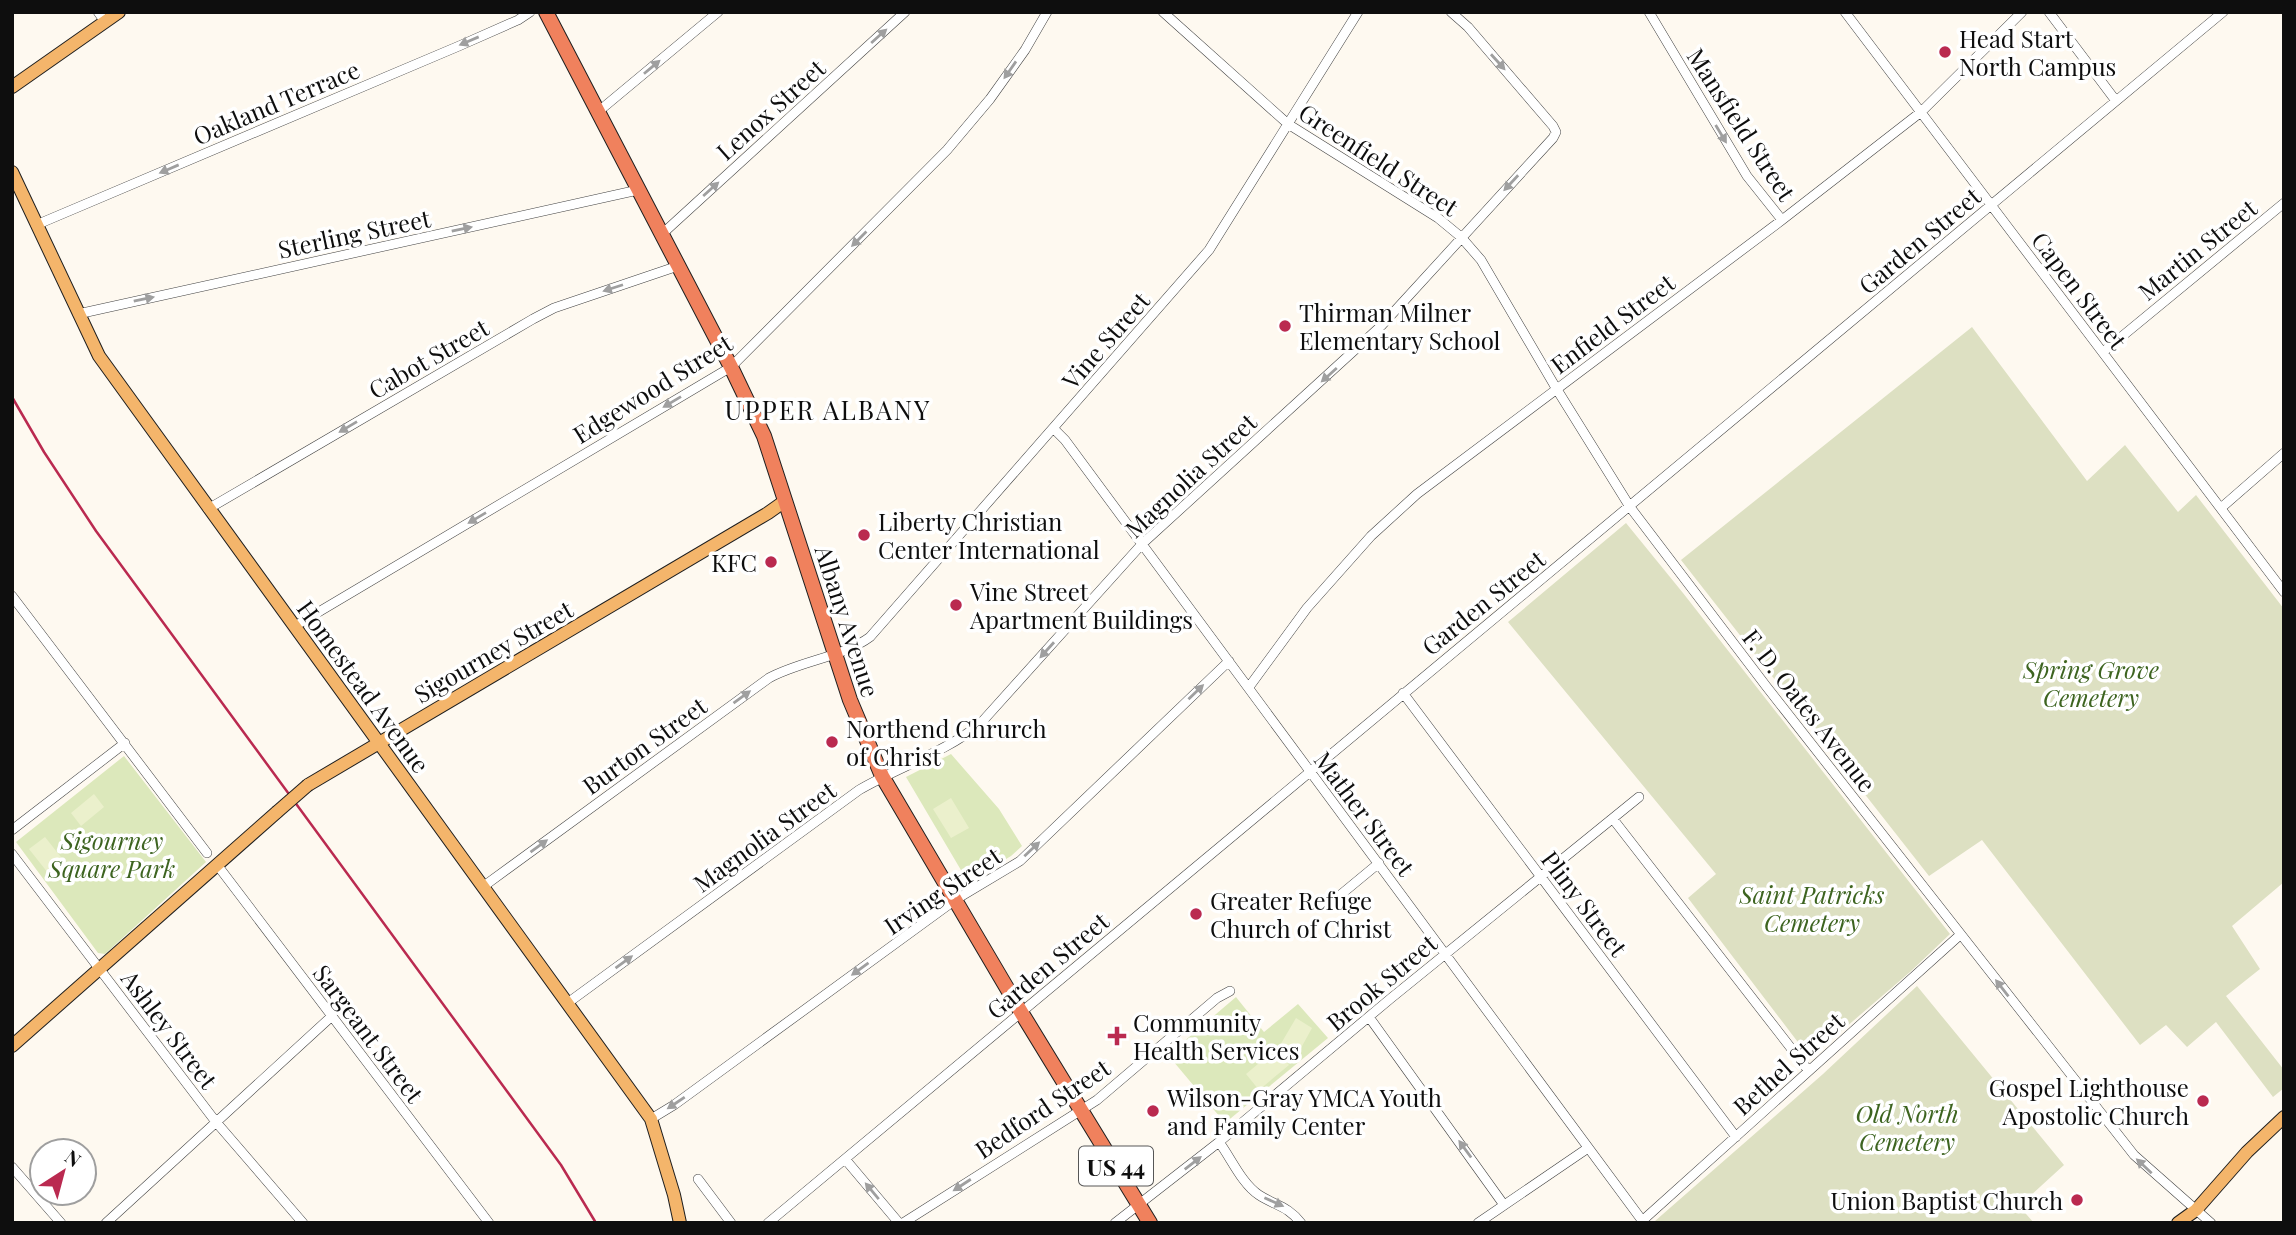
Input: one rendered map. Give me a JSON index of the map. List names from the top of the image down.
{
  "streets": {
    "highway": ["Albany Avenue", "US 44"],
    "main road": ["Sigourney Street", "Homestead Avenue"],
    "street": [
      "Oakland Terrace",
      "Lenox Street",
      "Mansfield Street",
      "Greenfield Street",
      "Sterling Street",
      "Garden Street",
      "Martin Street",
      "Capen Street",
      "Enfield Street",
      "Vine Street",
      "Cabot Street",
      "Edgewood Street",
      "Magnolia Street",
      "F. D. Oates Avenue",
      "Burton Street",
      "Mather Street",
      "Irving Street",
      "Pliny Street",
      "Brook Street",
      "Ashley Street",
      "Sargeant Street",
      "Bethel Street",
      "Bedford Street"
    ]
  },
  "crossings": [
    ["Oakland Terrace", "Homestead Avenue"],
    ["Lenox Street", "Albany Avenue"],
    ["Mansfield Street", "Enfield Street"],
    ["Greenfield Street", "Garden Street"],
    ["Greenfield Street", "Enfield Street"],
    ["Greenfield Street", "Vine Street"],
    ["Greenfield Street", "Magnolia Street"],
    ["Greenfield Street", "F. D. Oates Avenue"],
    ["Sterling Street", "Albany Avenue"],
    ["Sterling Street", "Homestead Avenue"],
    ["Garden Street", "Capen Street"],
    ["Garden Street", "Albany Avenue"],
    ["Garden Street", "F. D. Oates Avenue"],
    ["Garden Street", "Mather Street"],
    ["Garden Street", "Pliny Street"],
    ["Garden Street", "Bedford Street"],
    ["Martin Street", "Capen Street"],
    ["Capen Street", "Enfield Street"],
    ["Enfield Street", "Mather Street"],
    ["Vine Street", "Albany Avenue"],
    ["Vine Street", "Burton Street"],
    ["Vine Street", "Mather Street"],
    ["Cabot Street", "Albany Avenue"],
    ["Cabot Street", "Homestead Avenue"],
    ["Edgewood Street", "Albany Avenue"],
    ["Edgewood Street", "Homestead Avenue"],
    ["Magnolia Street", "Albany Avenue"],
    ["Magnolia Street", "Homestead Avenue"],
    ["Magnolia Street", "Mather Street"],
    ["Albany Avenue", "Sigourney Street"],
    ["Albany Avenue", "Burton Street"],
    ["Albany Avenue", "Irving Street"],
    ["Albany Avenue", "Brook Street"],
    ["Albany Avenue", "Bedford Street"],
    ["Sigourney Street", "Homestead Avenue"],
    ["Sigourney Street", "Ashley Street"],
    ["Sigourney Street", "Sargeant Street"],
    ["Homestead Avenue", "Burton Street"],
    ["Homestead Avenue", "Irving Street"],
    ["F. D. Oates Avenue", "Bethel Street"],
    ["Mather Street", "Irving Street"],
    ["Mather Street", "Brook Street"],
    ["Mather Street", "Bethel Street"],
    ["Pliny Street", "Brook Street"],
    ["Pliny Street", "Bethel Street"]
  ],
  "one_way": [
    "Oakland Terrace",
    "Lenox Street",
    "Mansfield Street",
    "Sterling Street",
    "Cabot Street",
    "Edgewood Street",
    "F. D. Oates Avenue",
    "Burton Street",
    "Bedford Street"
  ],
  "districts": ["UPPER ALBANY"],
  "parks": [
    "Spring Grove Cemetery",
    "Sigourney Square Park",
    "Saint Patricks Cemetery",
    "Old North Cemetery"
  ],
  "places": {
    "other": [
      "Head Start North Campus",
      "Thirman Milner Elementary School",
      "Liberty Christian Center International",
      "KFC",
      "Vine Street Apartment Buildings",
      "Northend Chrurch of Christ",
      "Greater Refuge Church of Christ",
      "Gospel Lighthouse Apostolic Church",
      "Wilson-Gray YMCA Youth and Family Center",
      "Union Baptist Church"
    ],
    "health": ["Community Health Services"]
  },
  "north": "top right"
}
